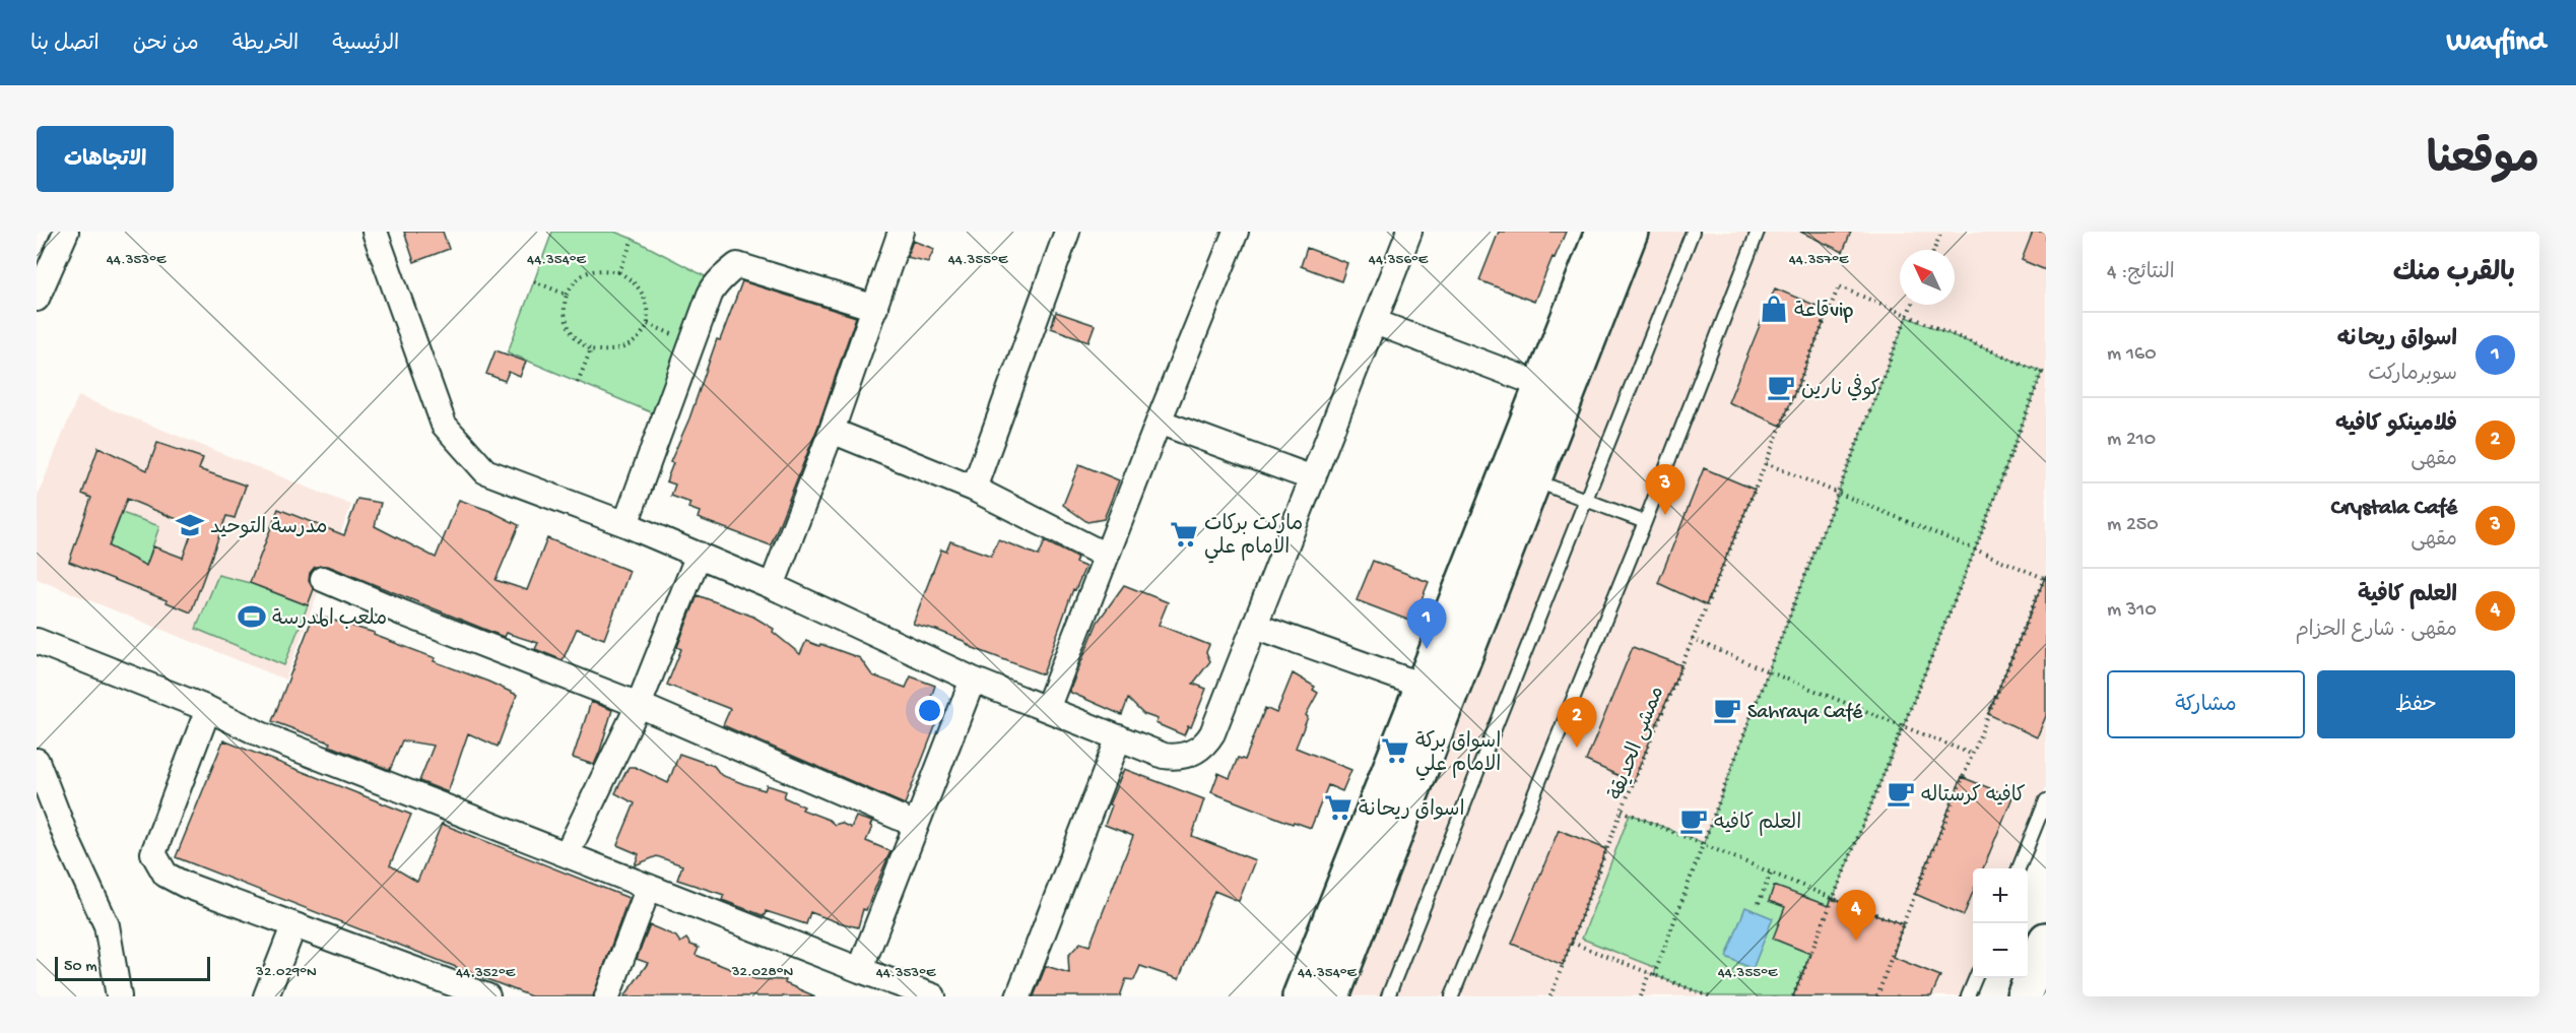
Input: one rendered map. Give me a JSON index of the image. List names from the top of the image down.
{
  "streets": {
    "path": ["ممشى الحديقة"]
  },
  "places": {
    "shop": ["قاعةvip"],
    "cafe": [
      "كوفي نارين",
      "Sahraya Café",
      "كافيه كرستاله",
      "العلم كافيه"
    ],
    "school or university": ["مدرسة التوحيد"],
    "supermarket": ["ماركت بركات الامام علي", "اسواق بركة الامام علي", "اسواق ريحانة"],
    "sports": ["ملعب المدرسة"]
  },
  "scale_bar": "50 m",
  "north": "top left",
  "page": {
    "header": "Wayfind",
    "nav": [
      "الرئيسية",
      "الخريطة",
      "من نحن",
      "اتصل بنا"
    ],
    "title": "موقعنا",
    "buttons": [
      "الاتجاهات",
      ["حفظ", "مشاركة"]
    ],
    "heading": ["بالقرب منك", "النتائج: 4"],
    "list": [
      {
        "mark": "1",
        "name": "اسواق ريحانه",
        "note": "سوبرماركت",
        "value": "160 m"
      },
      {
        "mark": "2",
        "name": "فلامينكو كافيه",
        "note": "مقهى",
        "value": "210 m"
      },
      {
        "mark": "3",
        "name": "Crystala Café",
        "note": "مقهى",
        "value": "250 m"
      },
      {
        "mark": "4",
        "name": "العلم كافية",
        "note": "مقهى · شارع الحزام",
        "value": "310 m"
      }
    ],
    "pins": [
      "3",
      "1",
      "2",
      "4"
    ],
    "map_buttons": ["+", "−"],
    "scale": "50 m"
  },
  "coordinates": [
    "44.353°E",
    "44.354°E",
    "44.355°E",
    "44.356°E",
    "44.357°E",
    "32.029°N",
    "32.028°N",
    "44.352°E"
  ]
}
